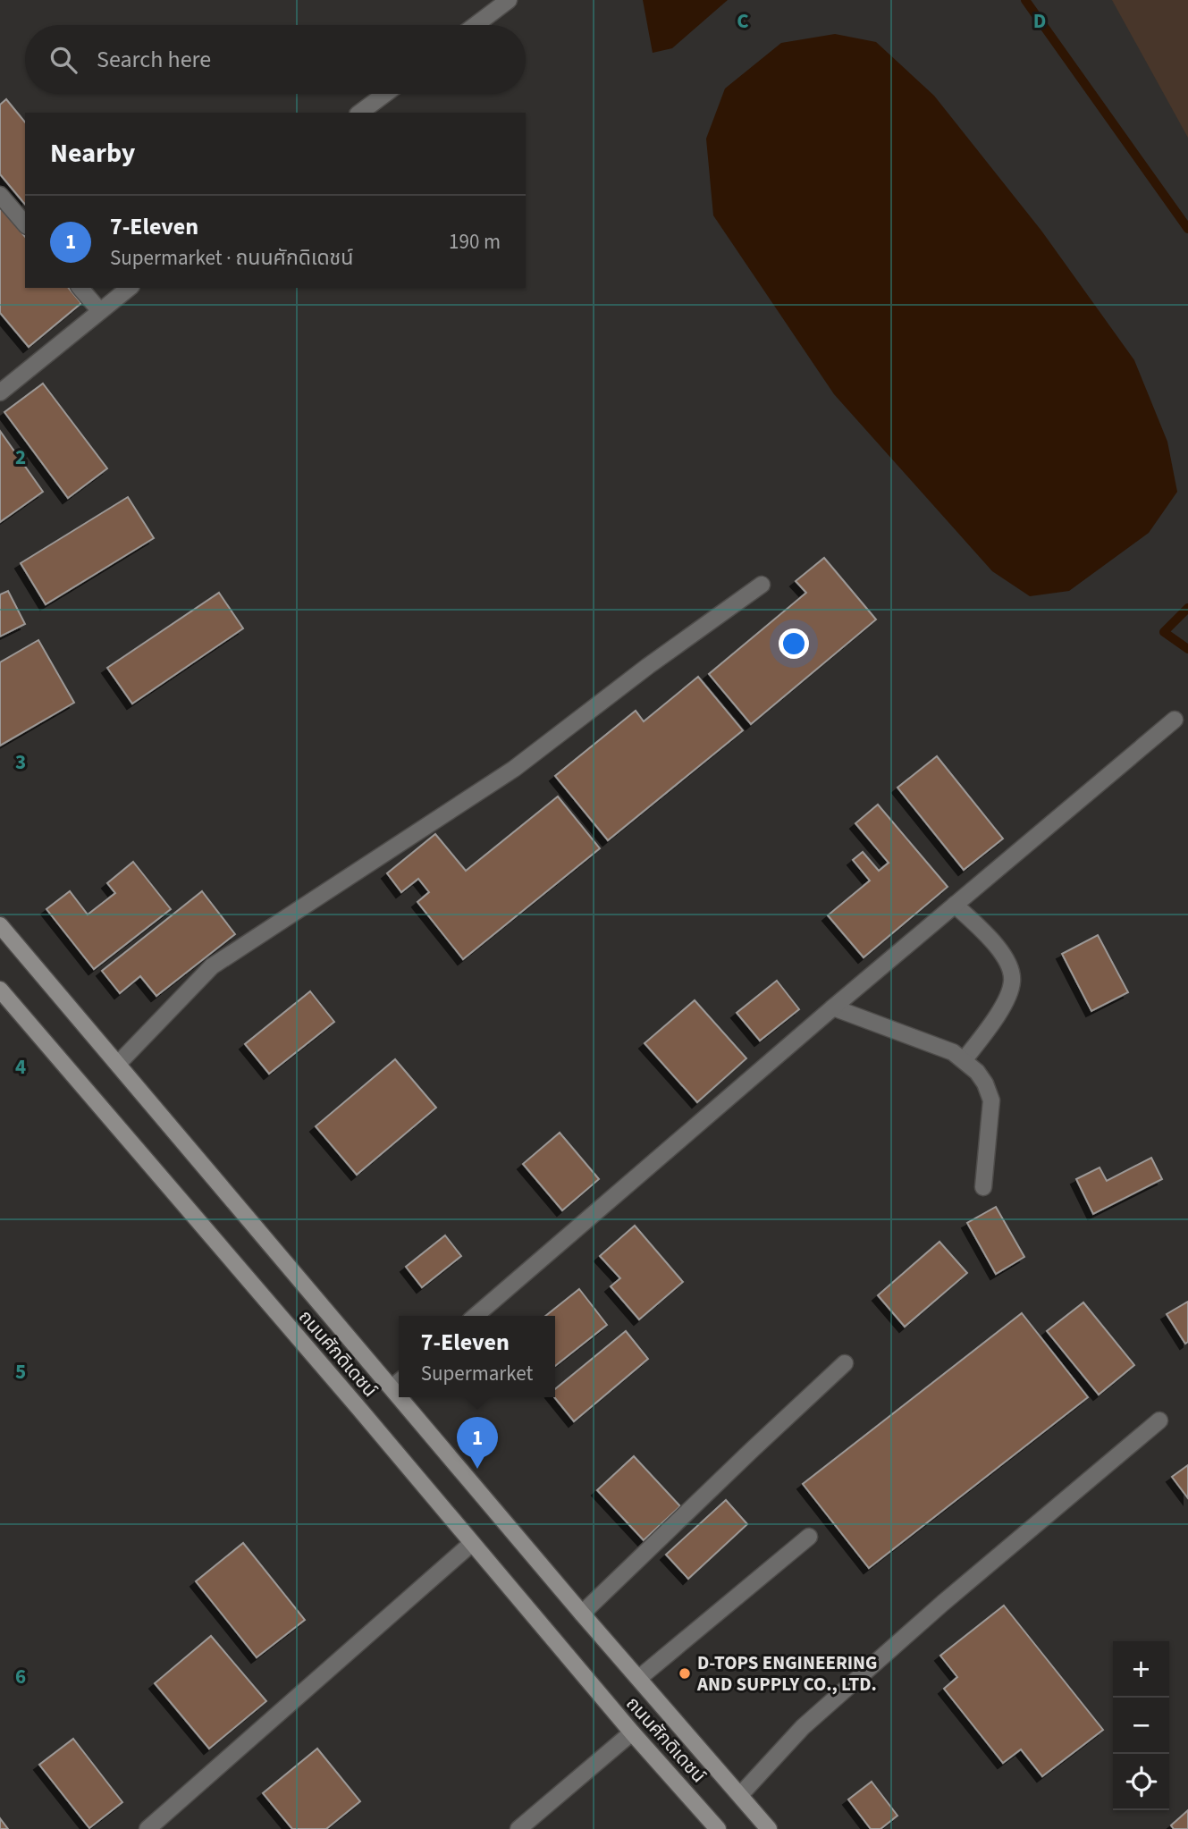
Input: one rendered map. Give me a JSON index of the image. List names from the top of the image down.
{
  "streets": {
    "main road": ["ถนนศักดิเดชน์"]
  },
  "places": ["D-TOPS ENGINEERING AND SUPPLY CO., LTD."],
  "page": {
    "search": "Search here",
    "heading": "Nearby",
    "list": [
      {
        "mark": "1",
        "name": "7-Eleven",
        "note": "Supermarket · ถนนศักดิเดชน์",
        "value": "190 m"
      }
    ],
    "popup": ["7-Eleven", "Supermarket"],
    "pins": "1",
    "map_buttons": ["+", "−"]
  },
  "grid": {
    "columns": ["C", "D"],
    "rows": [
      "2",
      "3",
      "4",
      "5",
      "6"
    ]
  }
}
